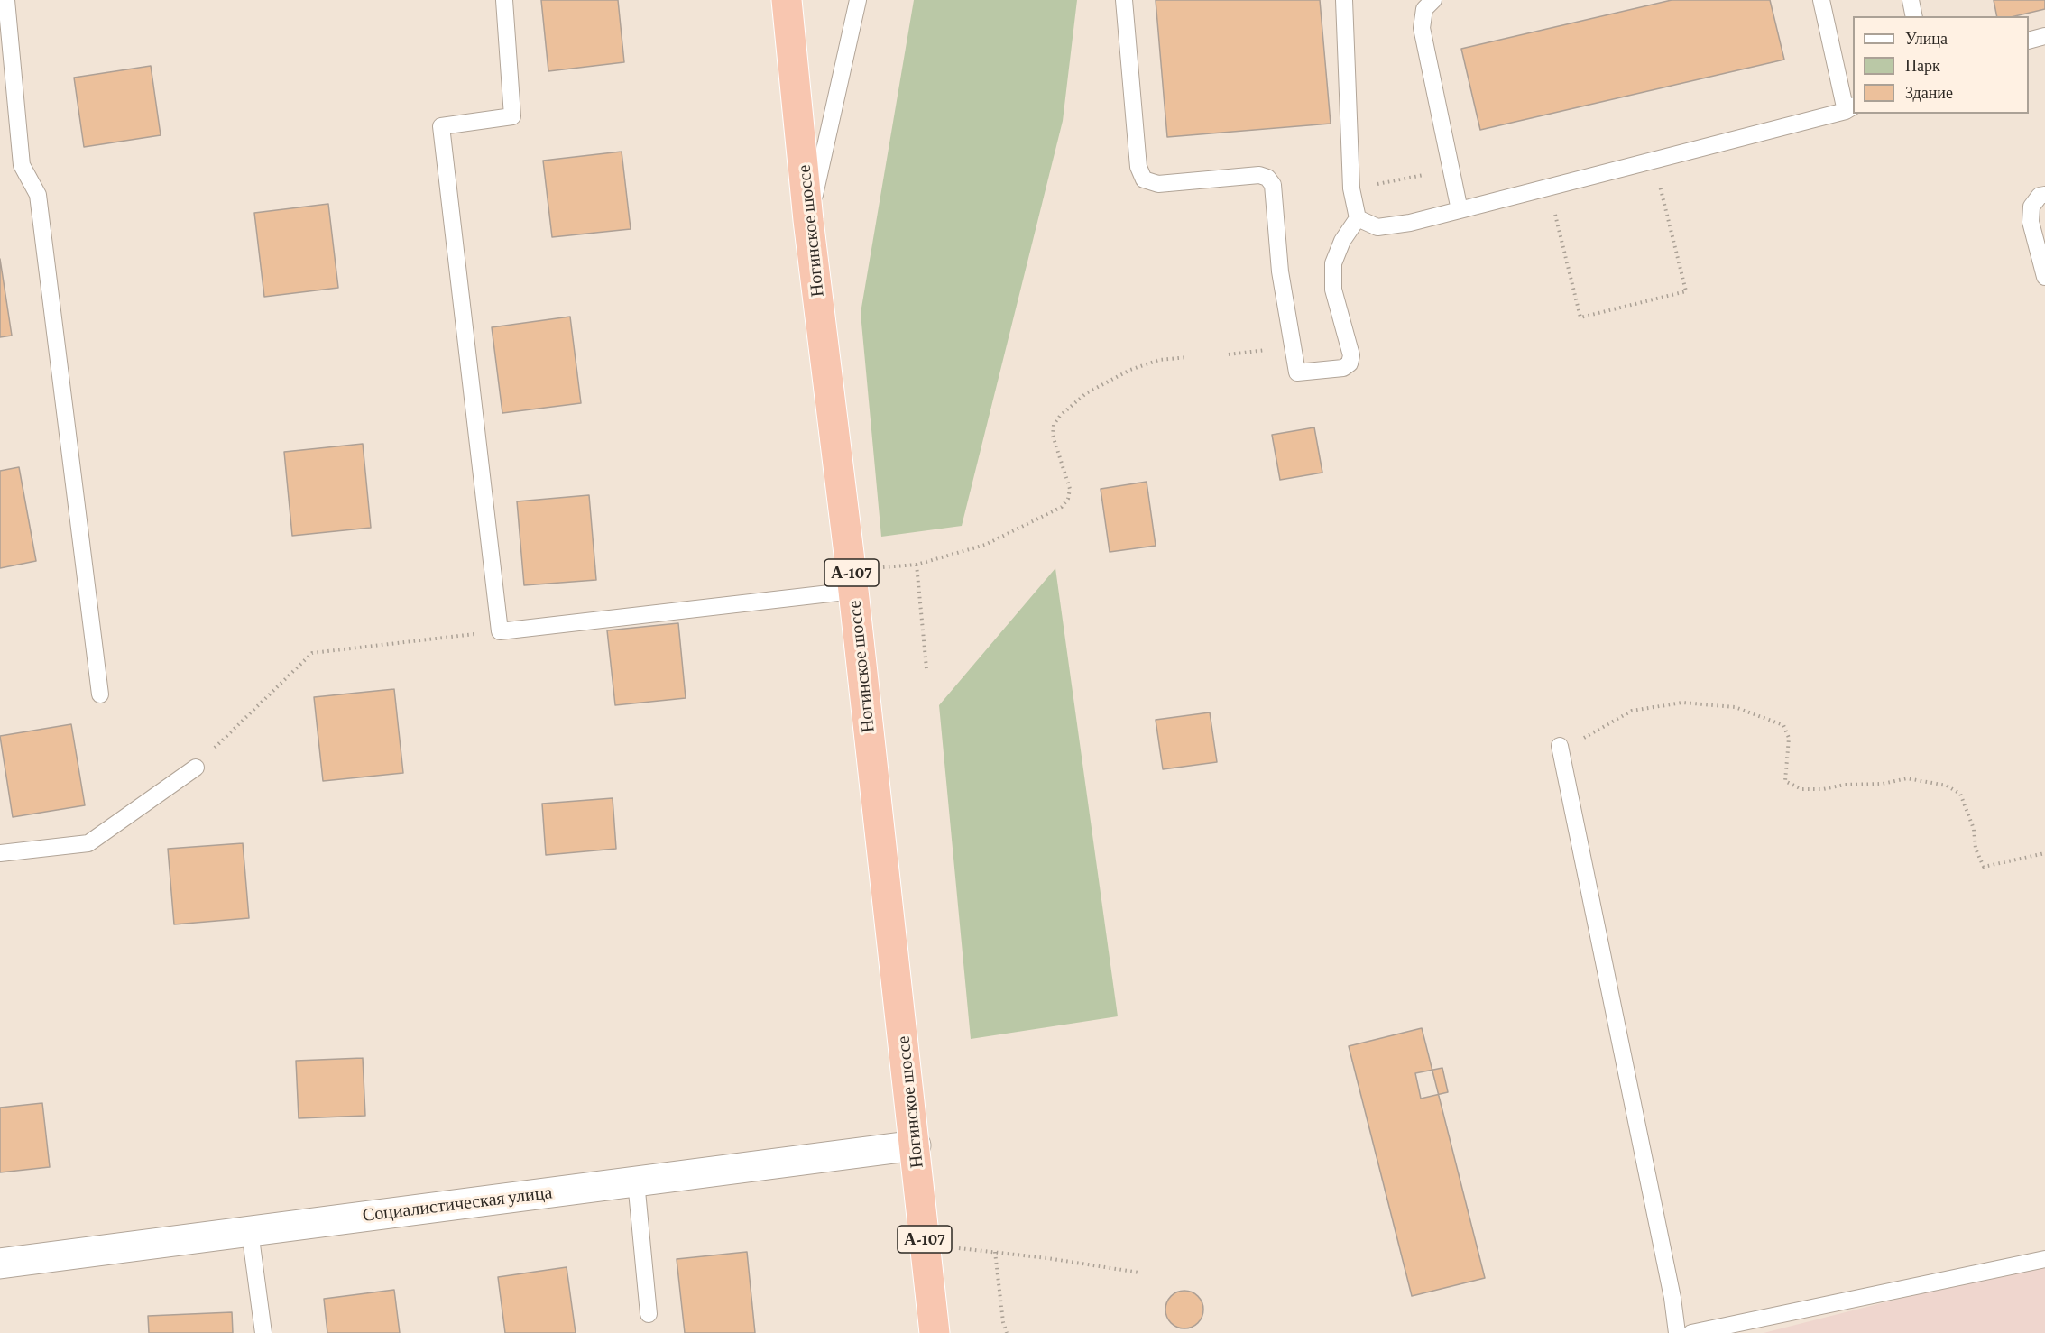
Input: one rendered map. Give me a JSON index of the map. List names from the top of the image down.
{
  "streets": {
    "highway": ["Ногинское шоссе", "А-107"],
    "street": ["Социалистическая улица"]
  },
  "crossings": [
    ["Ногинское шоссе", "Социалистическая улица"]
  ],
  "legend": ["Улица", "Парк", "Здание"]
}
